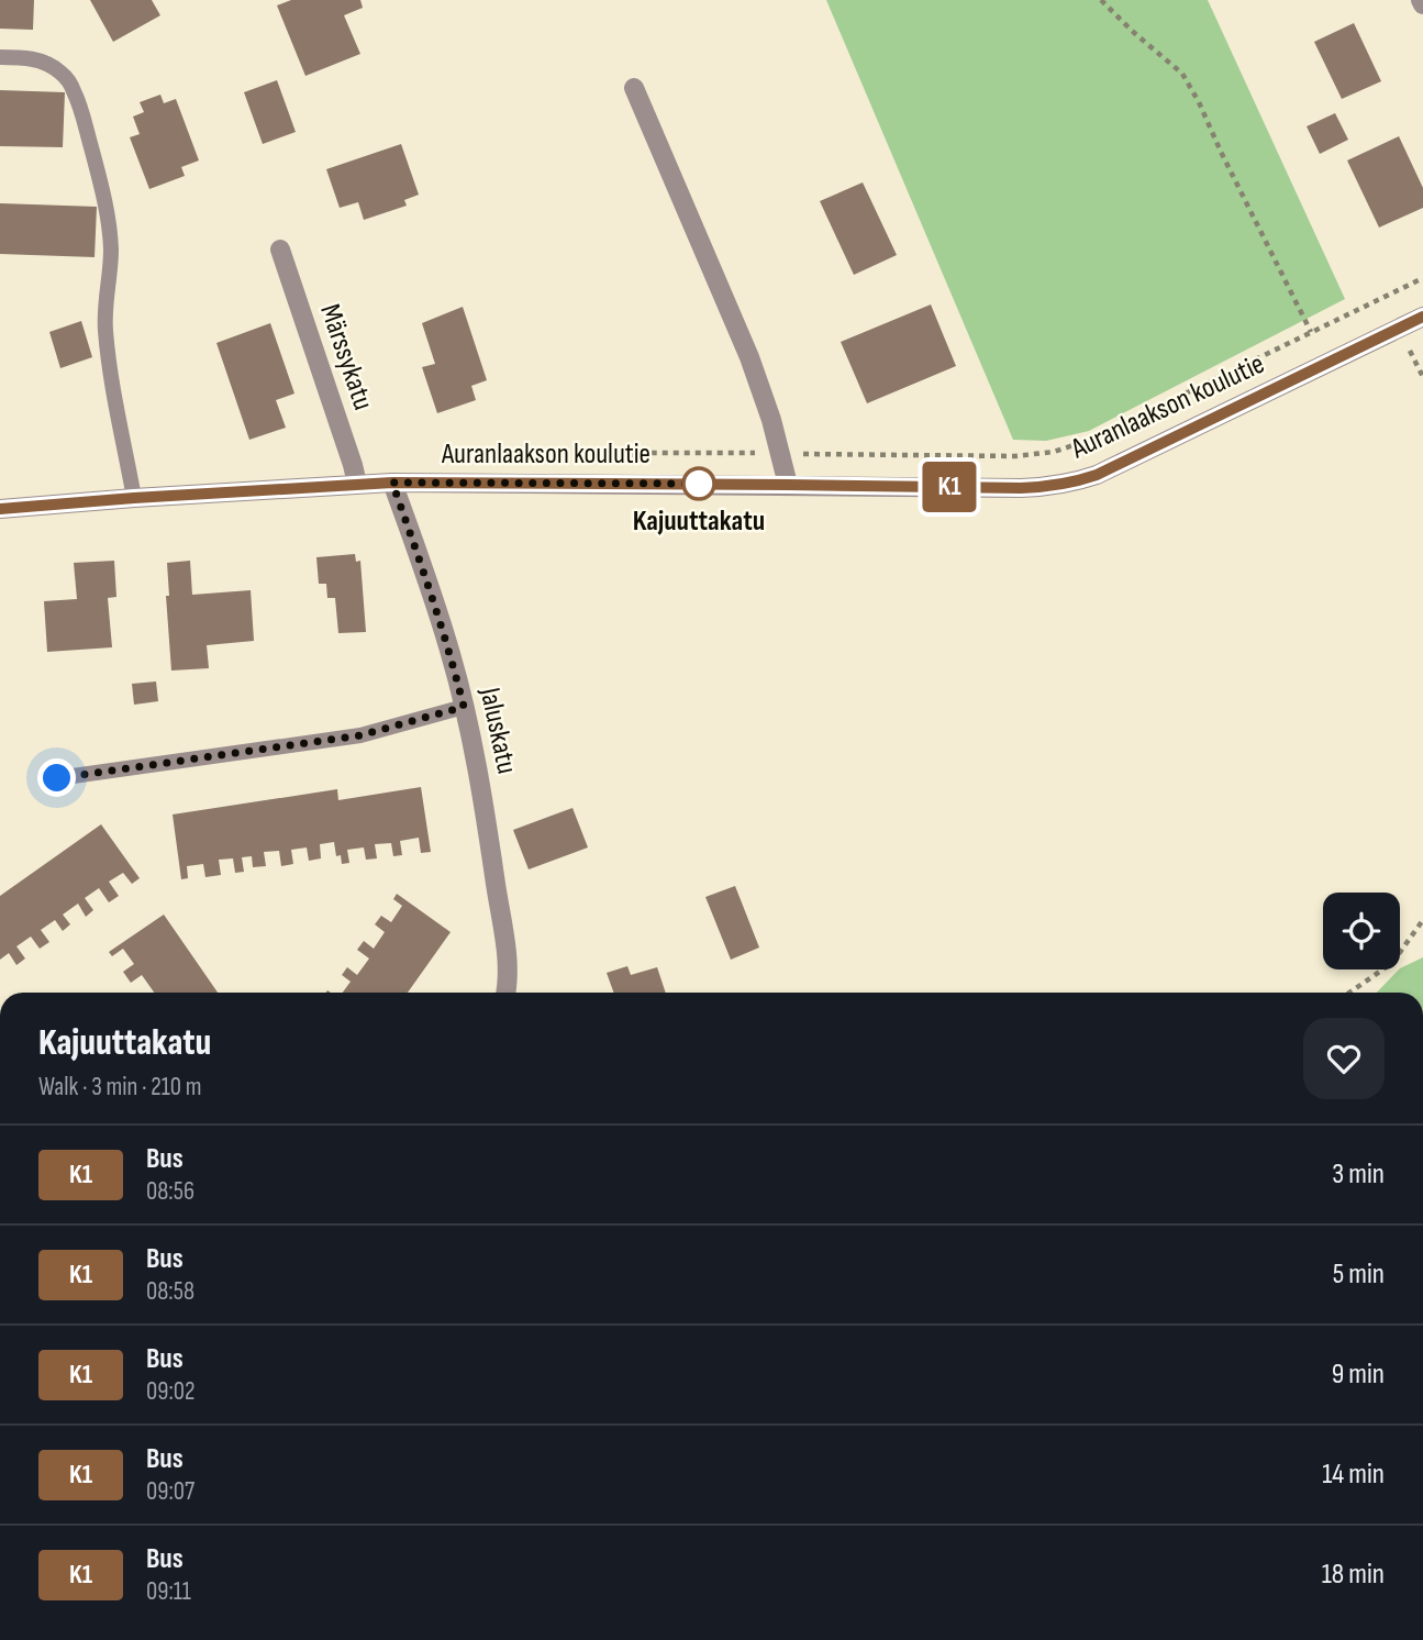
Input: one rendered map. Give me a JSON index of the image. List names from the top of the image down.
{
  "streets": {
    "street": ["Märssykatu", "Auranlaakson koulutie", "Jaluskatu"]
  },
  "crossings": [
    ["Märssykatu", "Auranlaakson koulutie"],
    ["Auranlaakson koulutie", "Jaluskatu"]
  ],
  "places": ["Kajuuttakatu"],
  "lines": ["bus line K1"],
  "page": {
    "on_map": "K1",
    "heading": ["Kajuuttakatu", "Walk · 3 min · 210 m"],
    "list": [
      {
        "mark": "K1",
        "name": "Bus",
        "note": "08:56",
        "value": "3 min"
      },
      {
        "mark": "K1",
        "name": "Bus",
        "note": "08:58",
        "value": "5 min"
      },
      {
        "mark": "K1",
        "name": "Bus",
        "note": "09:02",
        "value": "9 min"
      },
      {
        "mark": "K1",
        "name": "Bus",
        "note": "09:07",
        "value": "14 min"
      },
      {
        "mark": "K1",
        "name": "Bus",
        "note": "09:11",
        "value": "18 min"
      }
    ]
  }
}
